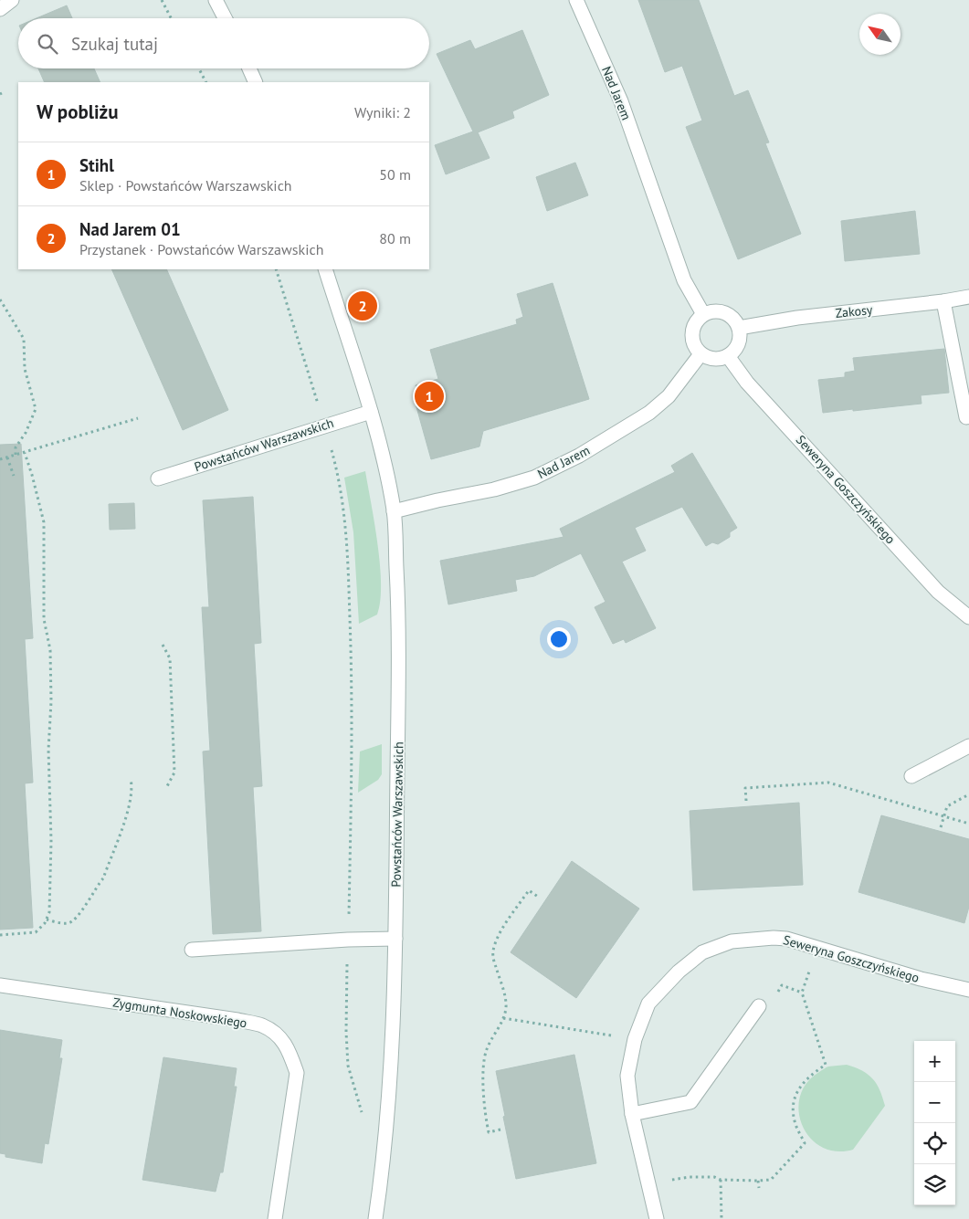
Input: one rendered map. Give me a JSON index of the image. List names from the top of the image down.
{
  "streets": {
    "street": [
      "Nad Jarem",
      "Zakosy",
      "Powstańców Warszawskich",
      "Seweryna Goszczyńskiego",
      "Zygmunta Noskowskiego"
    ]
  },
  "crossings": [
    ["Nad Jarem", "Zakosy"],
    ["Nad Jarem", "Powstańców Warszawskich"],
    ["Nad Jarem", "Seweryna Goszczyńskiego"],
    ["Zakosy", "Seweryna Goszczyńskiego"]
  ],
  "north": "top left",
  "page": {
    "search": "Szukaj tutaj",
    "heading": ["W pobliżu", "Wyniki: 2"],
    "list": [
      {
        "mark": "1",
        "name": "Stihl",
        "note": "Sklep · Powstańców Warszawskich",
        "value": "50 m"
      },
      {
        "mark": "2",
        "name": "Nad Jarem 01",
        "note": "Przystanek · Powstańców Warszawskich",
        "value": "80 m"
      }
    ],
    "pins": ["2", "1"],
    "map_buttons": ["+", "−"]
  }
}
